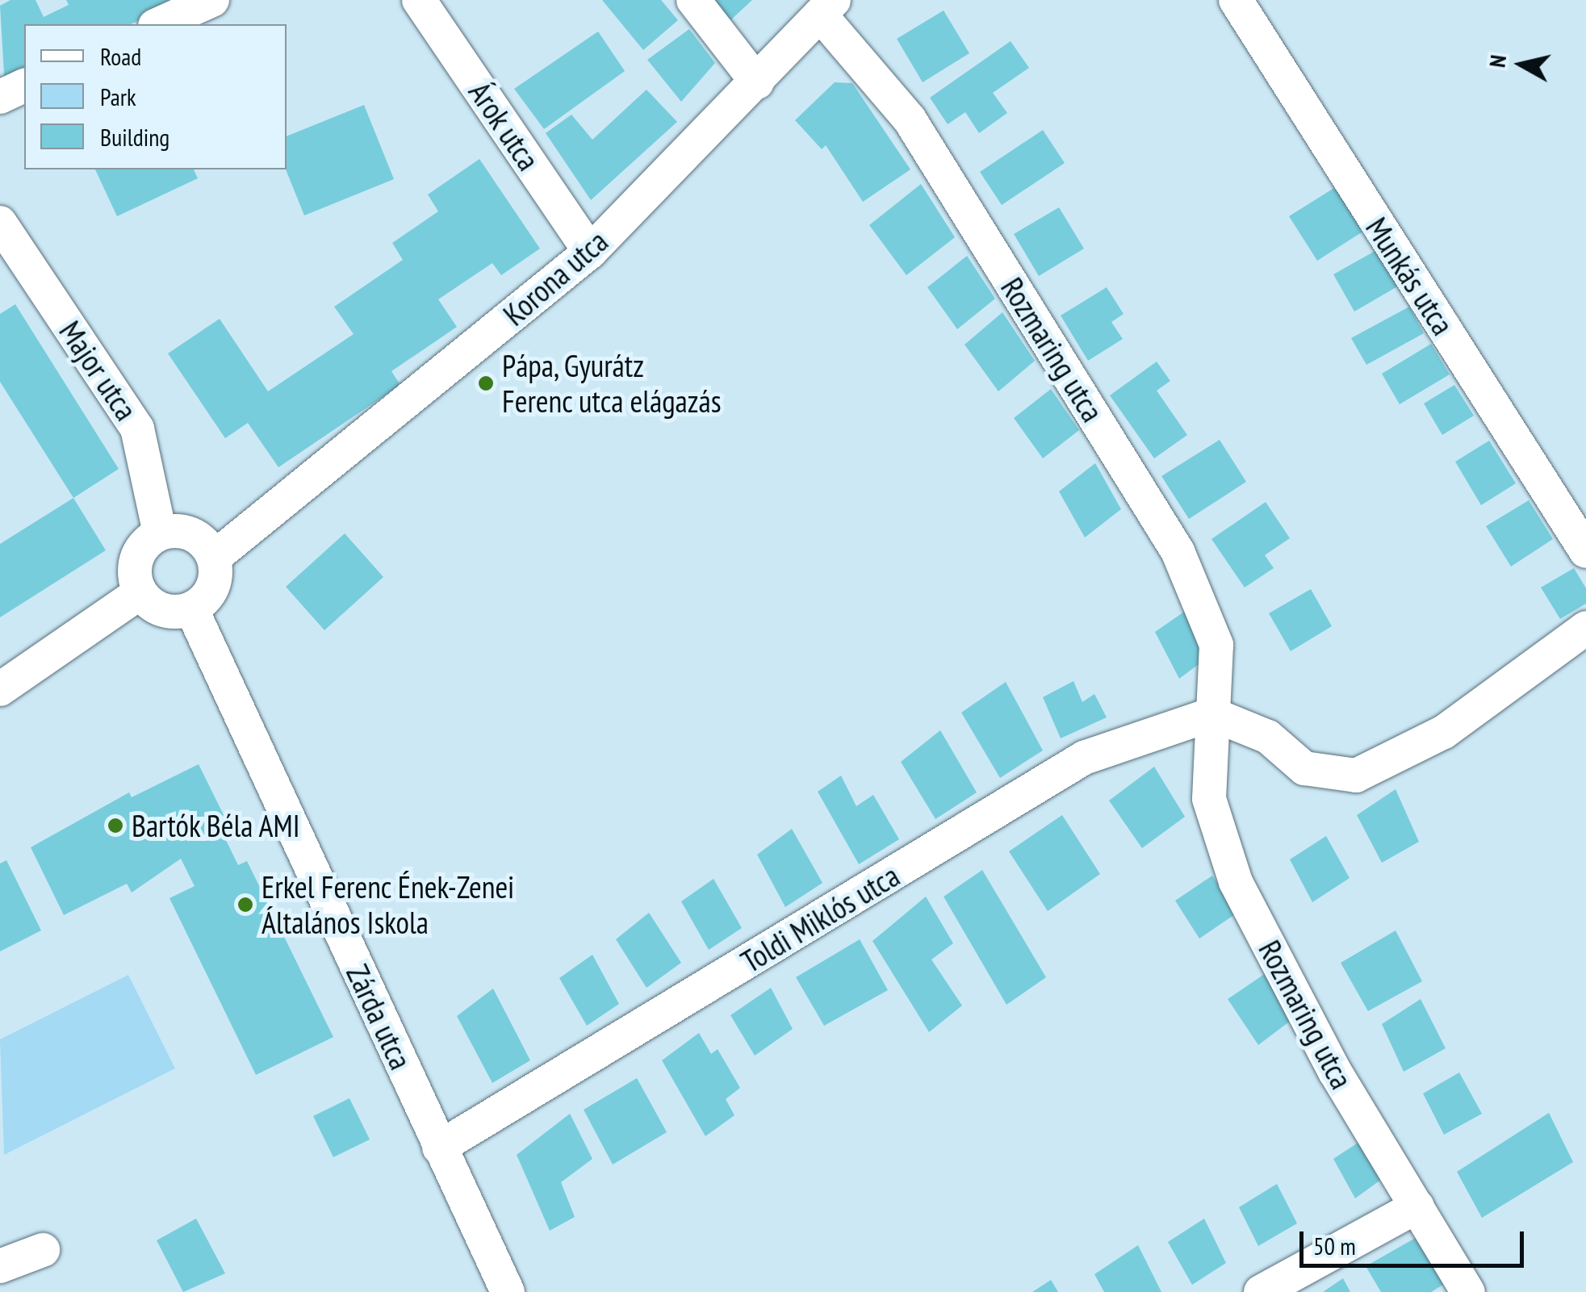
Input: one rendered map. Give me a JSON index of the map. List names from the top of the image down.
{
  "streets": {
    "street": [
      "Árok utca",
      "Munkás utca",
      "Korona utca",
      "Rozmaring utca",
      "Major utca",
      "Toldi Miklós utca",
      "Zárda utca"
    ]
  },
  "crossings": [
    ["Árok utca", "Korona utca"],
    ["Korona utca", "Rozmaring utca"],
    ["Korona utca", "Major utca"],
    ["Korona utca", "Zárda utca"],
    ["Rozmaring utca", "Toldi Miklós utca"],
    ["Major utca", "Zárda utca"],
    ["Toldi Miklós utca", "Zárda utca"]
  ],
  "places": ["Pápa, Gyurátz Ferenc utca elágazás", "Bartók Béla AMI", "Erkel Ferenc Ének-Zenei Általános Iskola"],
  "legend": ["Road", "Park", "Building"],
  "scale_bar": "50 m",
  "north": "left"
}
